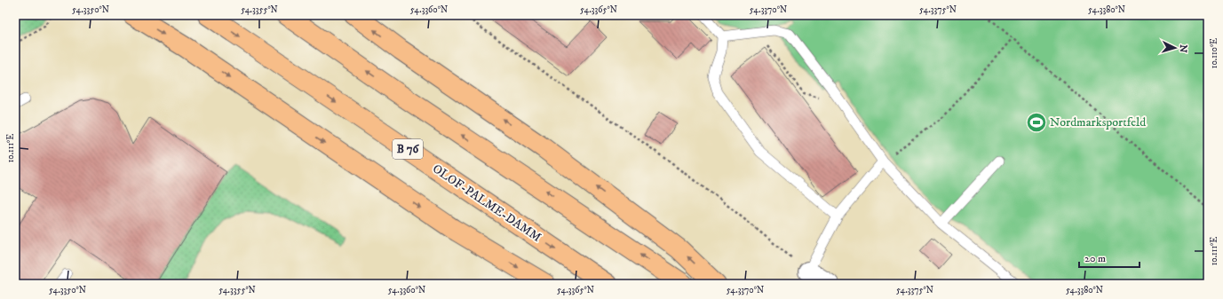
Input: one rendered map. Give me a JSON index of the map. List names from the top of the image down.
{
  "streets": {
    "highway": ["B 76", "OLOF-PALME-DAMM"]
  },
  "places": {
    "sports": ["Nordmarksportfeld"]
  },
  "scale_bar": "20 m",
  "north": "right",
  "coordinates": [
    "54.3350°N",
    "54.3355°N",
    "54.3360°N",
    "54.3365°N",
    "54.3370°N",
    "54.3375°N",
    "54.3380°N",
    "10.110°E",
    "10.111°E"
  ]
}
